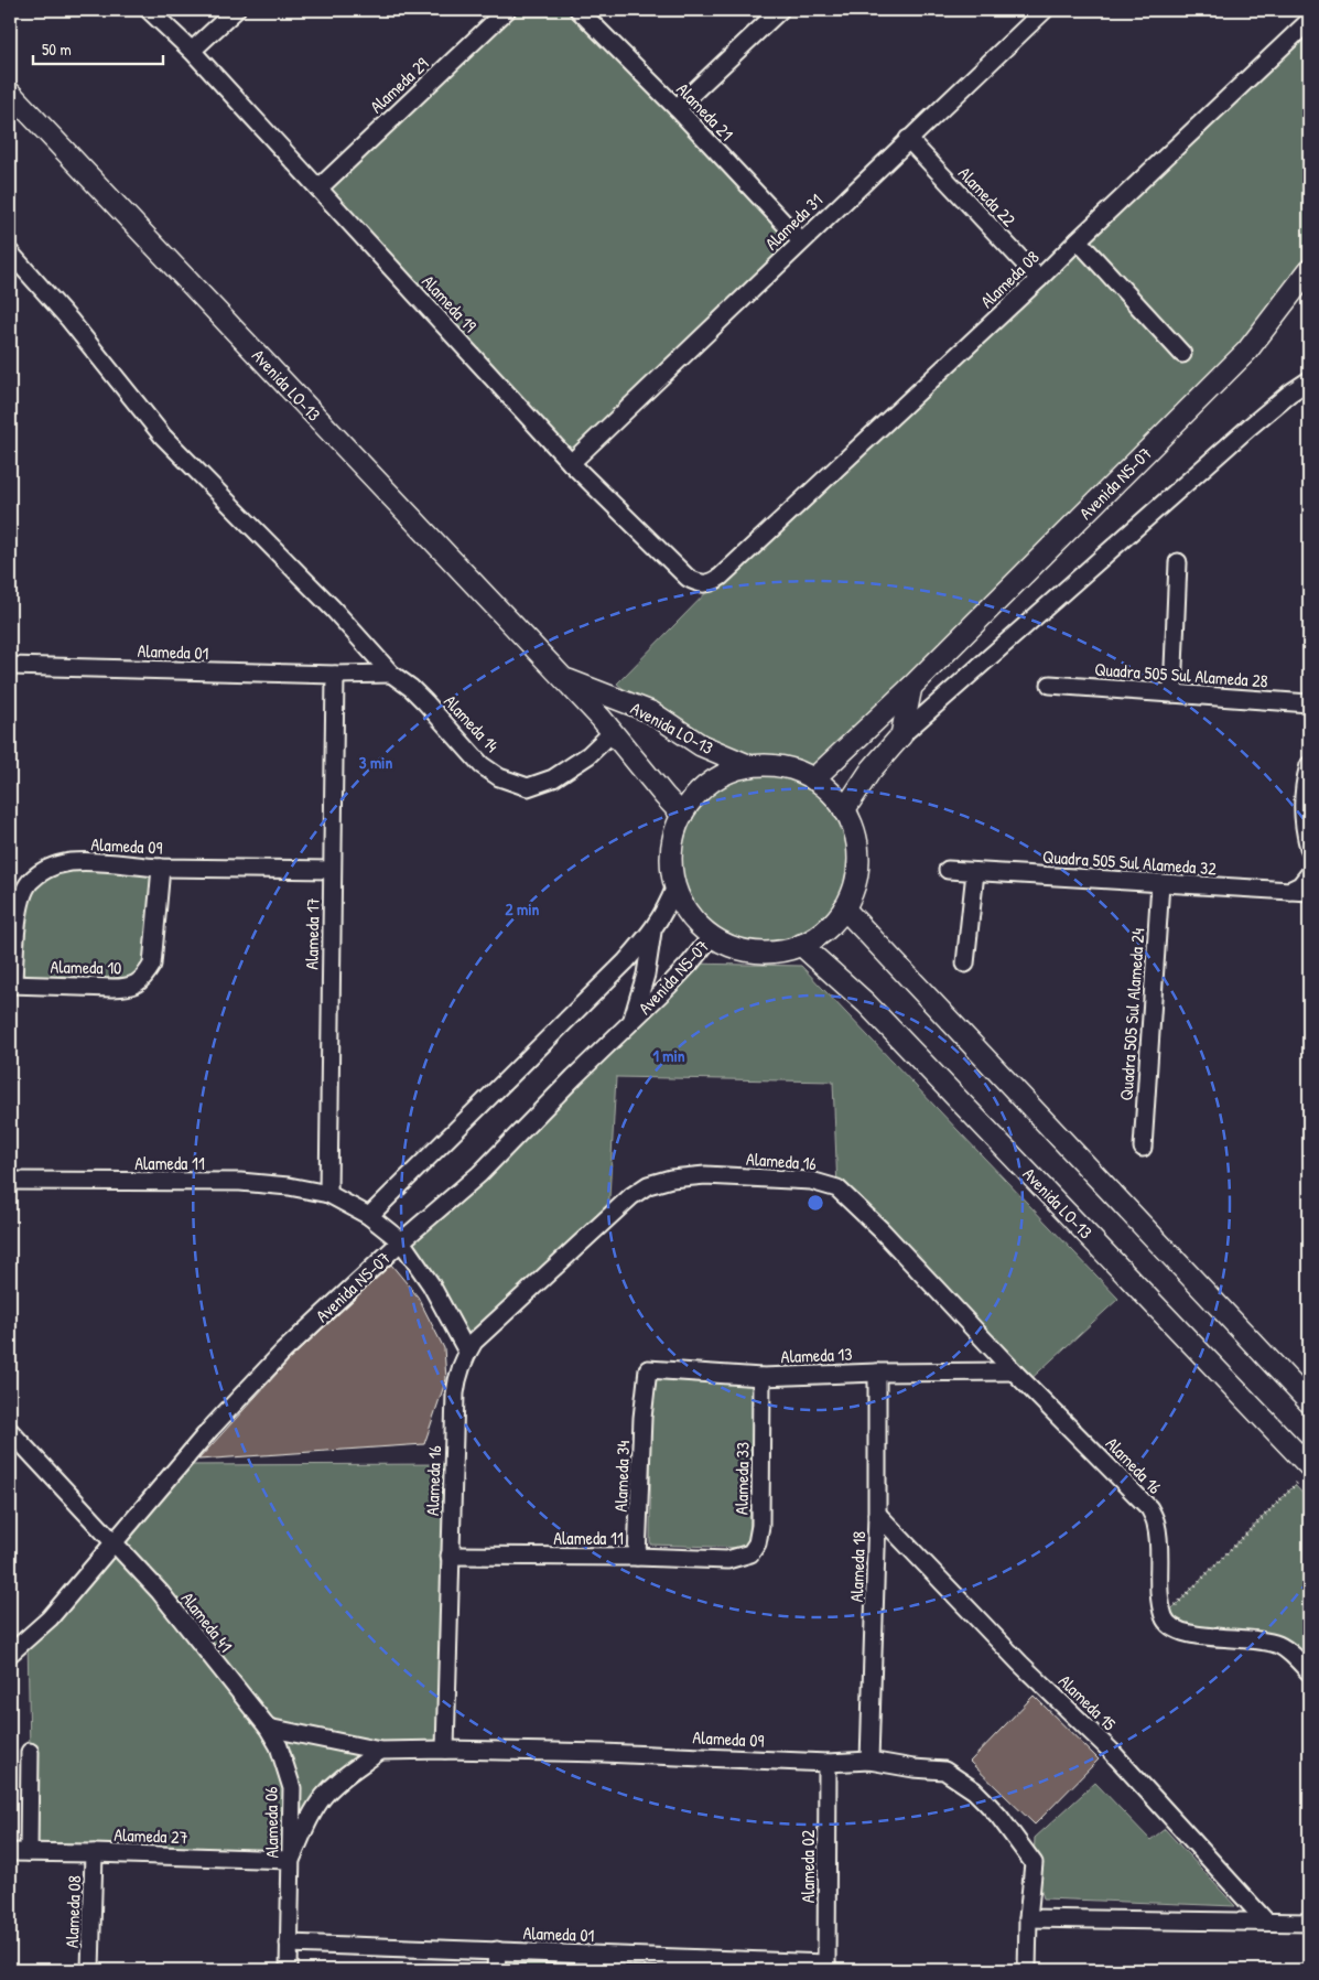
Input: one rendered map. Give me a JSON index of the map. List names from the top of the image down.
{
  "streets": {
    "street": [
      "Alameda 29",
      "Alameda 21",
      "Alameda 22",
      "Alameda 31",
      "Alameda 08",
      "Alameda 19",
      "Avenida LO-13",
      "Avenida NS-07",
      "Alameda 01",
      "Quadra 505 Sul Alameda 28",
      "Alameda 14",
      "Alameda 09",
      "Quadra 505 Sul Alameda 32",
      "Alameda 17",
      "Alameda 10",
      "Quadra 505 Sul Alameda 24",
      "Alameda 16",
      "Alameda 11",
      "Alameda 13",
      "Alameda 34",
      "Alameda 33",
      "Alameda 18",
      "Alameda 41",
      "Alameda 15",
      "Alameda 06",
      "Alameda 27",
      "Alameda 02"
    ]
  },
  "crossings": [
    ["Alameda 29", "Alameda 19"],
    ["Alameda 21", "Alameda 31"],
    ["Alameda 22", "Alameda 31"],
    ["Alameda 22", "Alameda 08"],
    ["Alameda 31", "Alameda 19"],
    ["Alameda 08", "Alameda 19"],
    ["Alameda 08", "Alameda 27"],
    ["Avenida LO-13", "Avenida NS-07"],
    ["Avenida LO-13", "Alameda 14"],
    ["Avenida NS-07", "Alameda 11"],
    ["Avenida NS-07", "Alameda 41"],
    ["Alameda 01", "Alameda 14"],
    ["Alameda 01", "Alameda 17"],
    ["Alameda 01", "Alameda 06"],
    ["Alameda 01", "Alameda 02"],
    ["Alameda 09", "Alameda 17"],
    ["Alameda 09", "Alameda 10"],
    ["Alameda 09", "Alameda 16"],
    ["Alameda 09", "Alameda 18"],
    ["Alameda 09", "Alameda 02"],
    ["Quadra 505 Sul Alameda 32", "Quadra 505 Sul Alameda 24"],
    ["Alameda 17", "Alameda 11"],
    ["Alameda 16", "Alameda 11"],
    ["Alameda 16", "Alameda 13"],
    ["Alameda 11", "Alameda 34"],
    ["Alameda 11", "Alameda 33"],
    ["Alameda 13", "Alameda 34"],
    ["Alameda 13", "Alameda 33"],
    ["Alameda 13", "Alameda 18"],
    ["Alameda 18", "Alameda 15"],
    ["Alameda 41", "Alameda 06"],
    ["Alameda 06", "Alameda 27"]
  ],
  "scale_bar": "50 m",
  "rings": ["3 min", "2 min", "1 min"]
}
